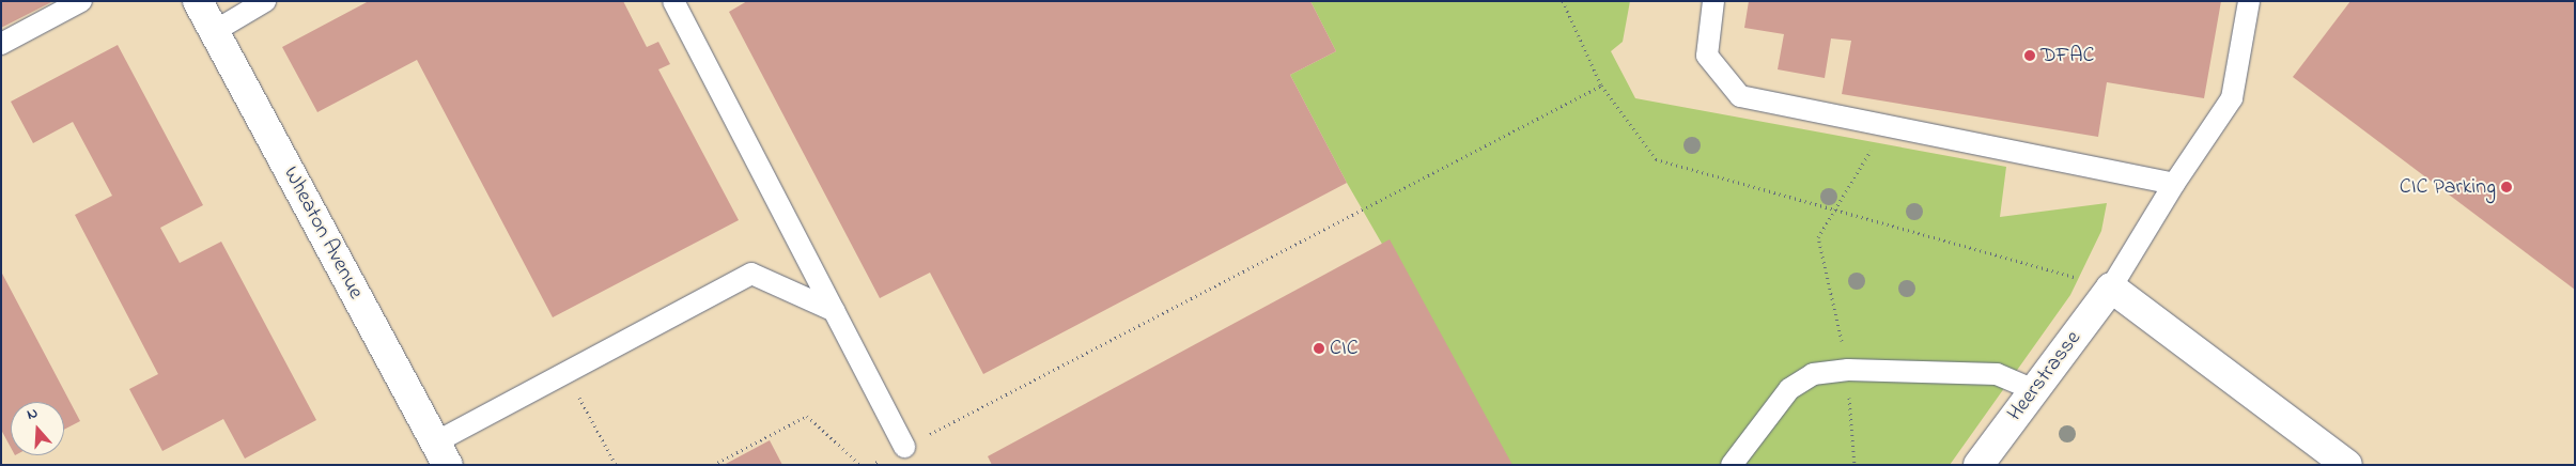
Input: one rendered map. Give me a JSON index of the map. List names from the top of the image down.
{
  "streets": {
    "street": ["Wheaton Avenue", "Heerstrasse"]
  },
  "places": ["DFAC", "CIC Parking", "CIC"],
  "north": "top"
}
